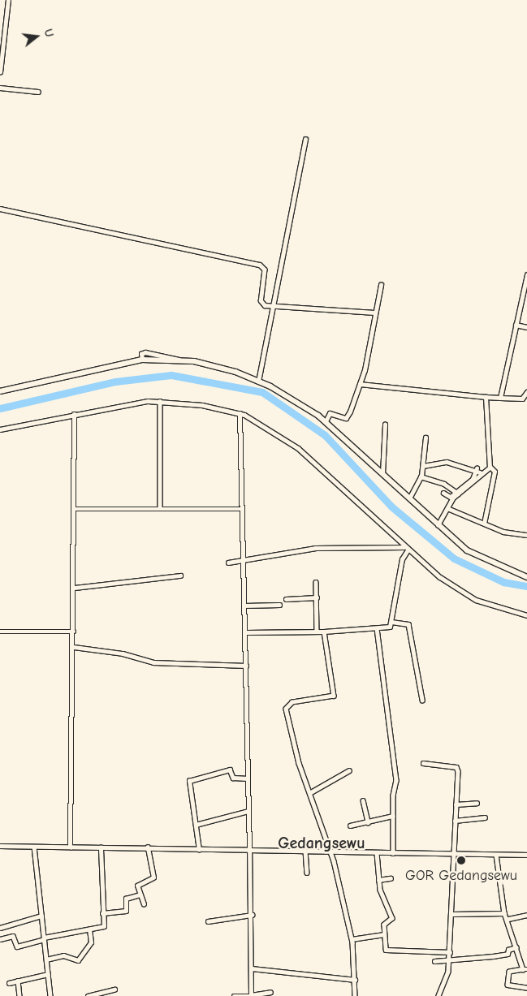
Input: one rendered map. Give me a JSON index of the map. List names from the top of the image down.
{
  "districts": ["Gedangsewu"],
  "places": ["GOR Gedangsewu"],
  "north": "right"
}
